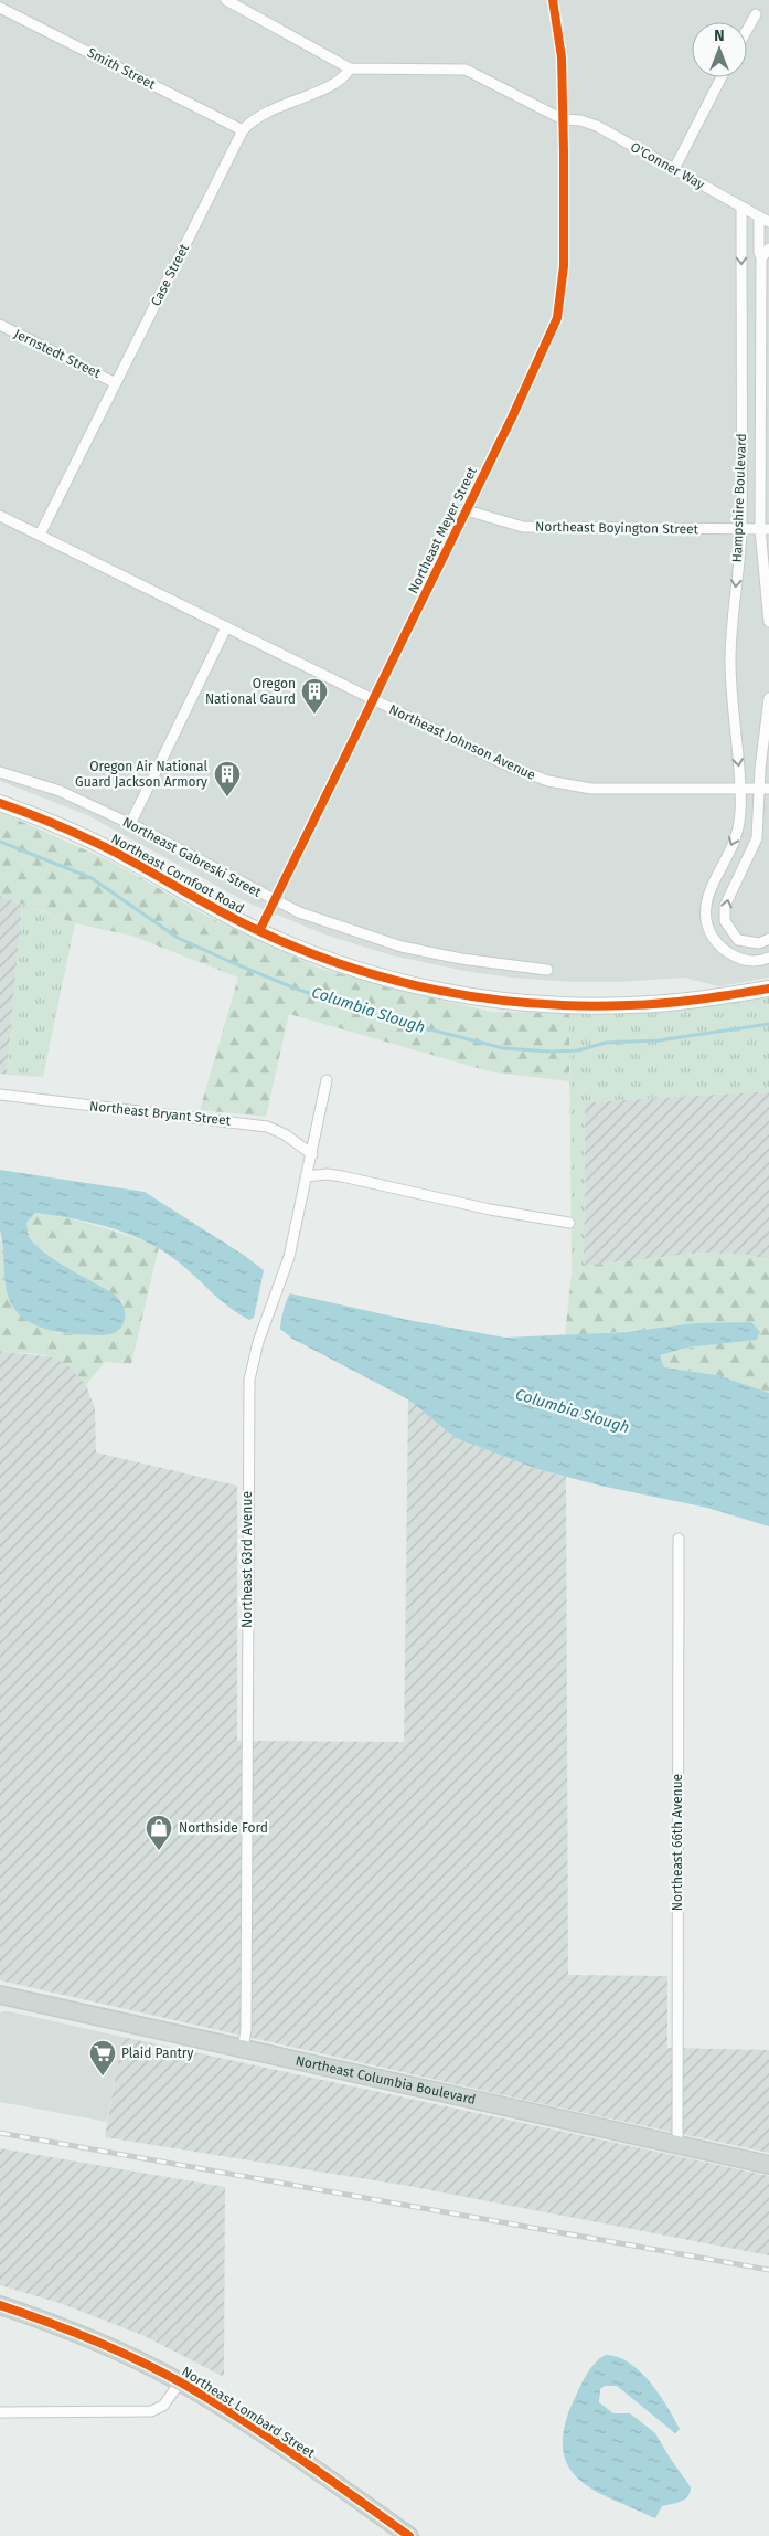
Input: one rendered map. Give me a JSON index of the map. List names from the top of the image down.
{
  "streets": {
    "main road": ["Northeast Columbia Boulevard", "Northeast Lombard Street"],
    "street": [
      "Smith Street",
      "O'Conner Way",
      "Case Street",
      "Jernstedt Street",
      "Hampshire Boulevard",
      "Northeast Boyington Street",
      "Northeast Meyer Street",
      "Northeast Johnson Avenue",
      "Northeast Gabreski Street",
      "Northeast Cornfoot Road",
      "Northeast Bryant Street",
      "Northeast 63rd Avenue",
      "Northeast 66th Avenue"
    ]
  },
  "crossings": [
    ["Smith Street", "Case Street"],
    ["O'Conner Way", "Case Street"],
    ["O'Conner Way", "Hampshire Boulevard"],
    ["O'Conner Way", "Northeast Meyer Street"],
    ["Case Street", "Jernstedt Street"],
    ["Case Street", "Northeast Johnson Avenue"],
    ["Hampshire Boulevard", "Northeast Boyington Street"],
    ["Hampshire Boulevard", "Northeast Johnson Avenue"],
    ["Northeast Boyington Street", "Northeast Meyer Street"],
    ["Northeast Meyer Street", "Northeast Johnson Avenue"],
    ["Northeast Meyer Street", "Northeast Gabreski Street"],
    ["Northeast Meyer Street", "Northeast Cornfoot Road"],
    ["Northeast Bryant Street", "Northeast 63rd Avenue"],
    ["Northeast 63rd Avenue", "Northeast Columbia Boulevard"],
    ["Northeast 66th Avenue", "Northeast Columbia Boulevard"]
  ],
  "water": ["Columbia Slough"],
  "places": {
    "building": ["Oregon National Gaurd", "Oregon Air National Guard Jackson Armory"],
    "shop": ["Northside Ford"],
    "supermarket": ["Plaid Pantry"]
  },
  "north": "top"
}
